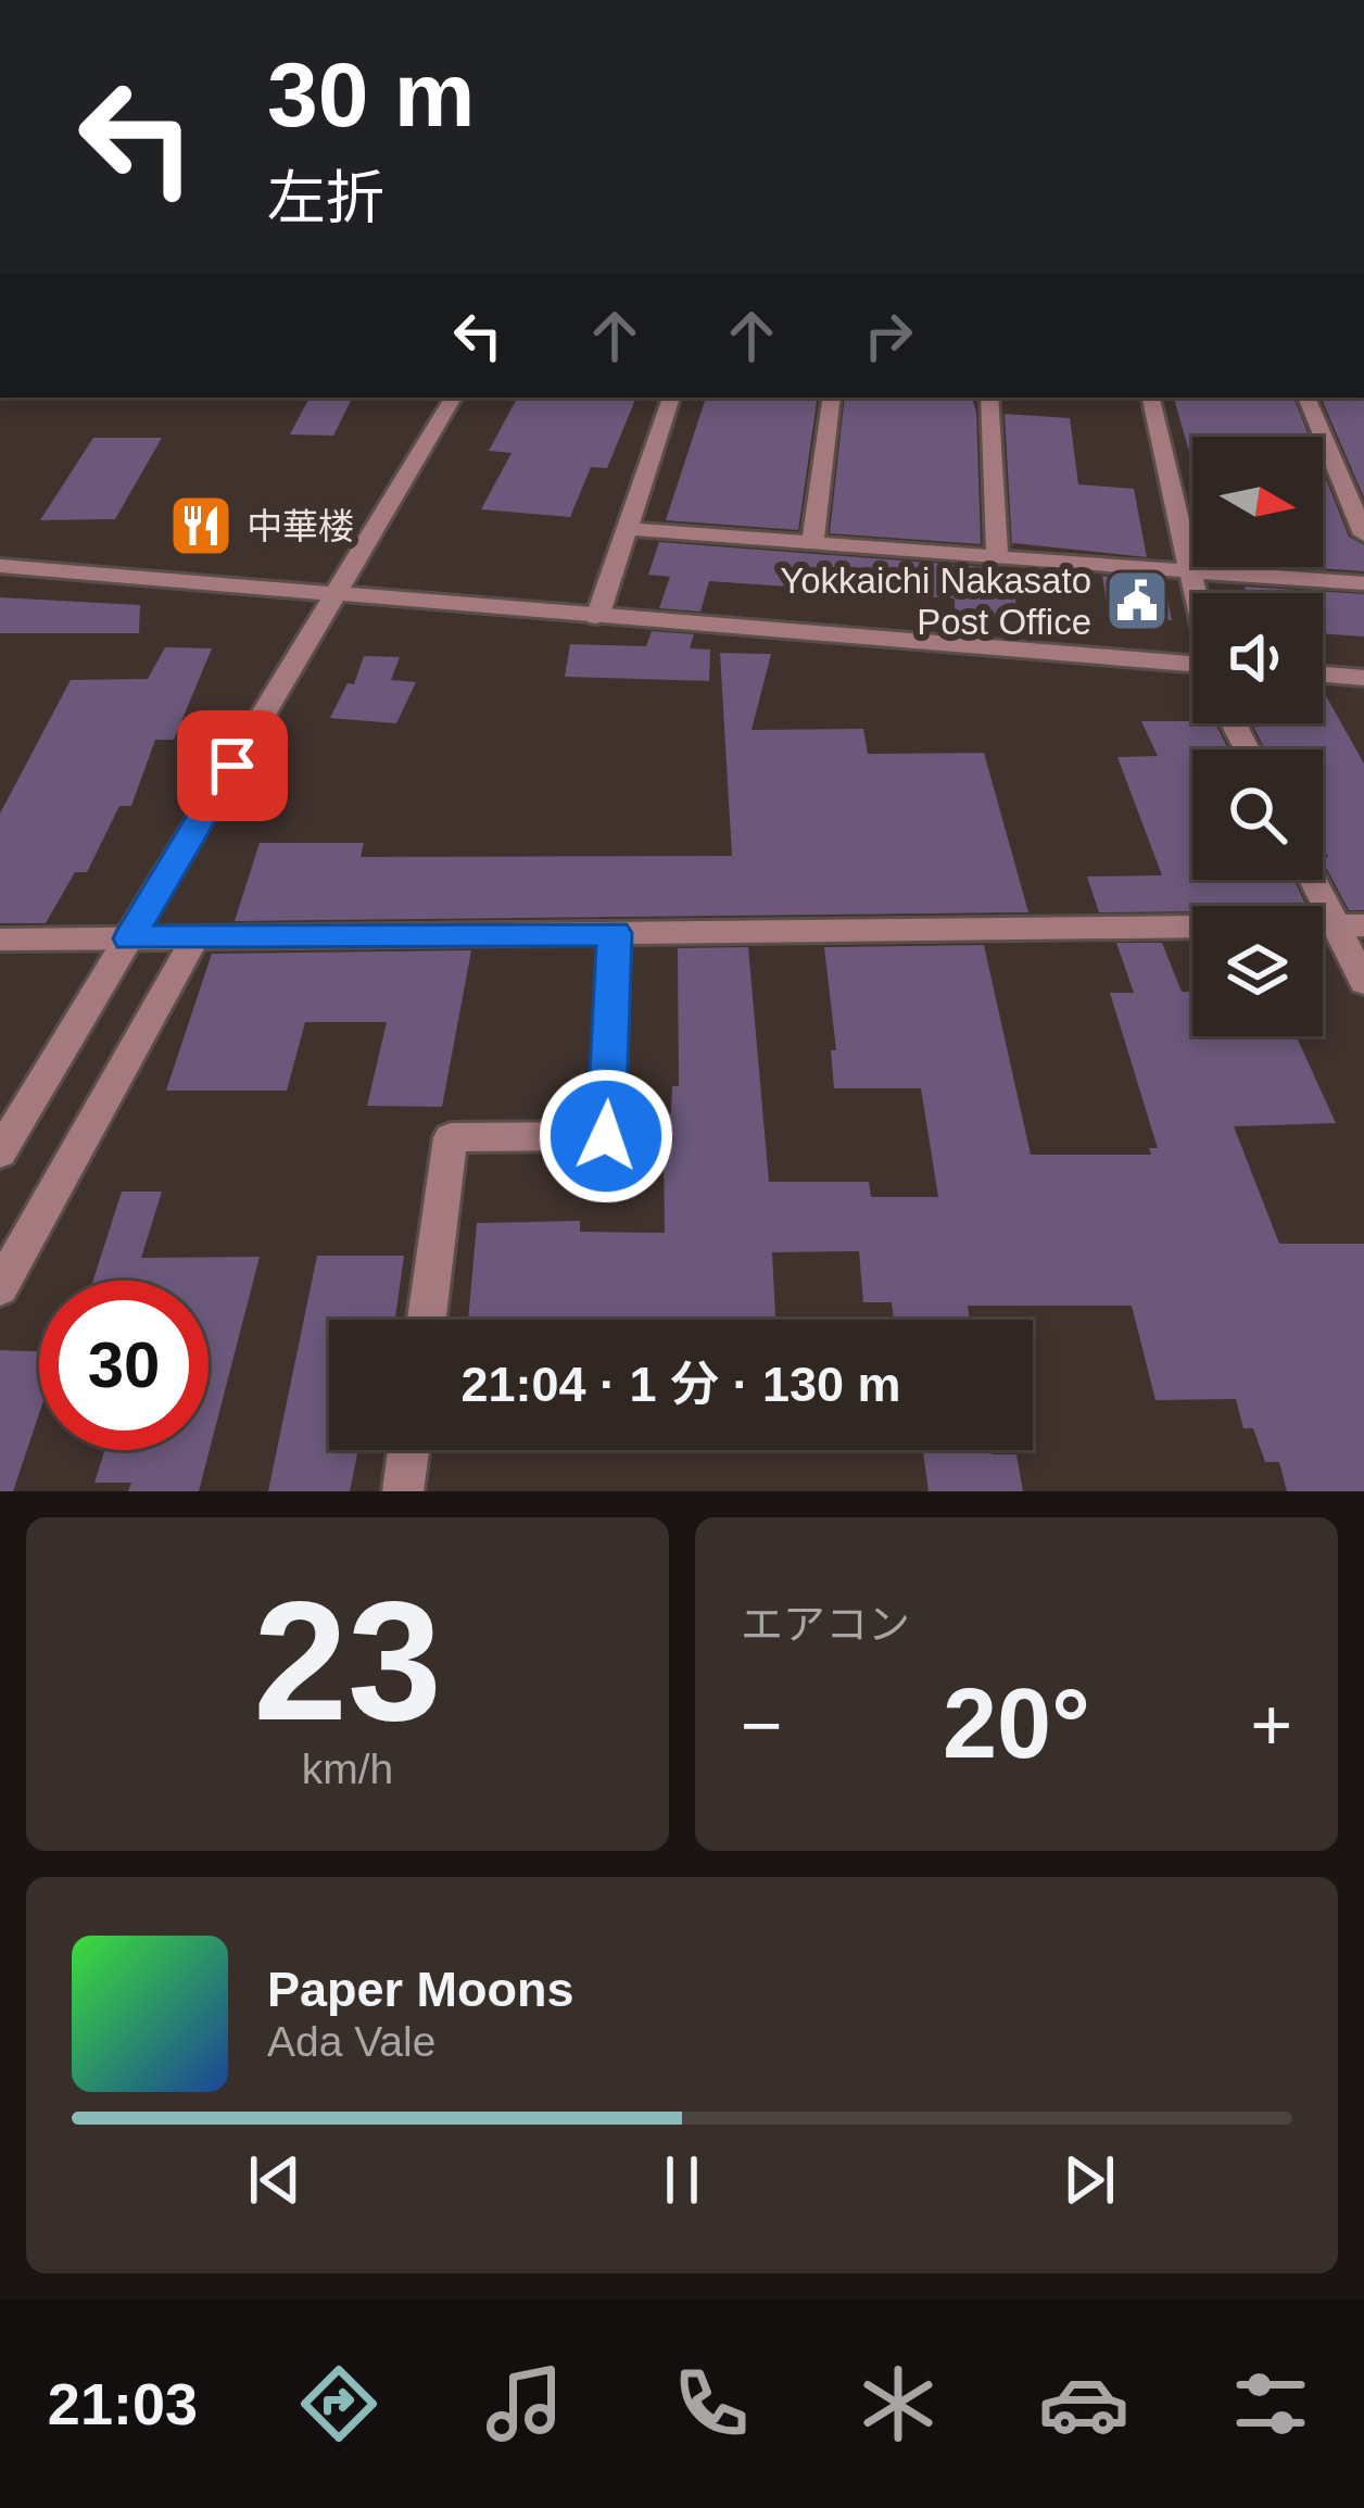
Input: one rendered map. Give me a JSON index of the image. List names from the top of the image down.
{
  "places": {
    "restaurant": ["中華楼"],
    "public building": ["Yokkaichi Nakasato Post Office"]
  },
  "north": "right",
  "page": {
    "turn": ["30 m", "左折"],
    "limit": "30",
    "trip": "21:04 · 1 分 · 130 m",
    "tile": [
      ["23", "km/h"],
      "エアコン"
    ],
    "heat": ["−", "20°", "+"],
    "song": ["Paper Moons", "Ada Vale"],
    "tabs": "21:03"
  }
}
